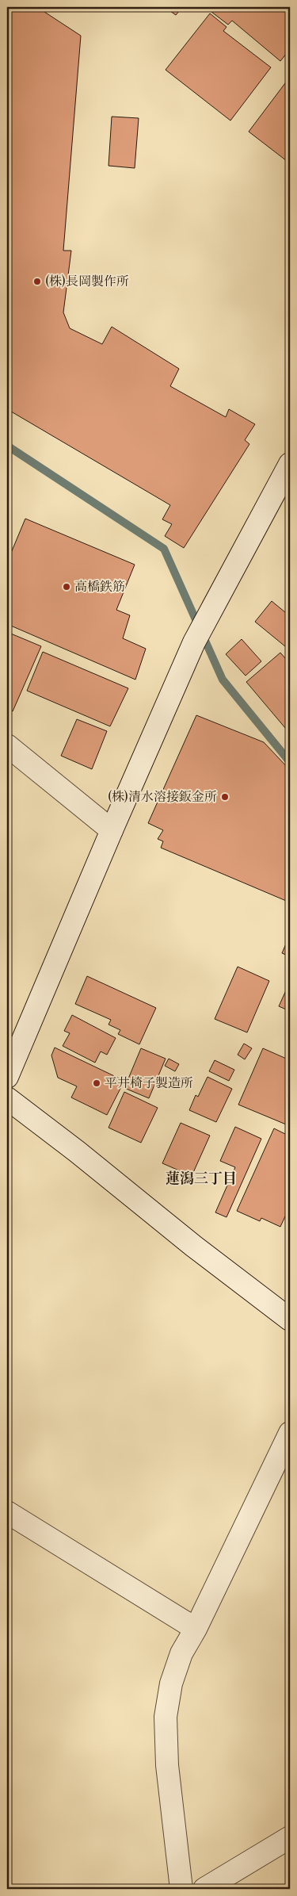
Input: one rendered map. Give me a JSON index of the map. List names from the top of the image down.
{
  "districts": ["蓮潟三丁目"],
  "places": [
    "(株)長岡製作所",
    "高橋鉄筋",
    "(株)清水溶接鈑金所",
    "平井椅子製造所"
  ]
}
